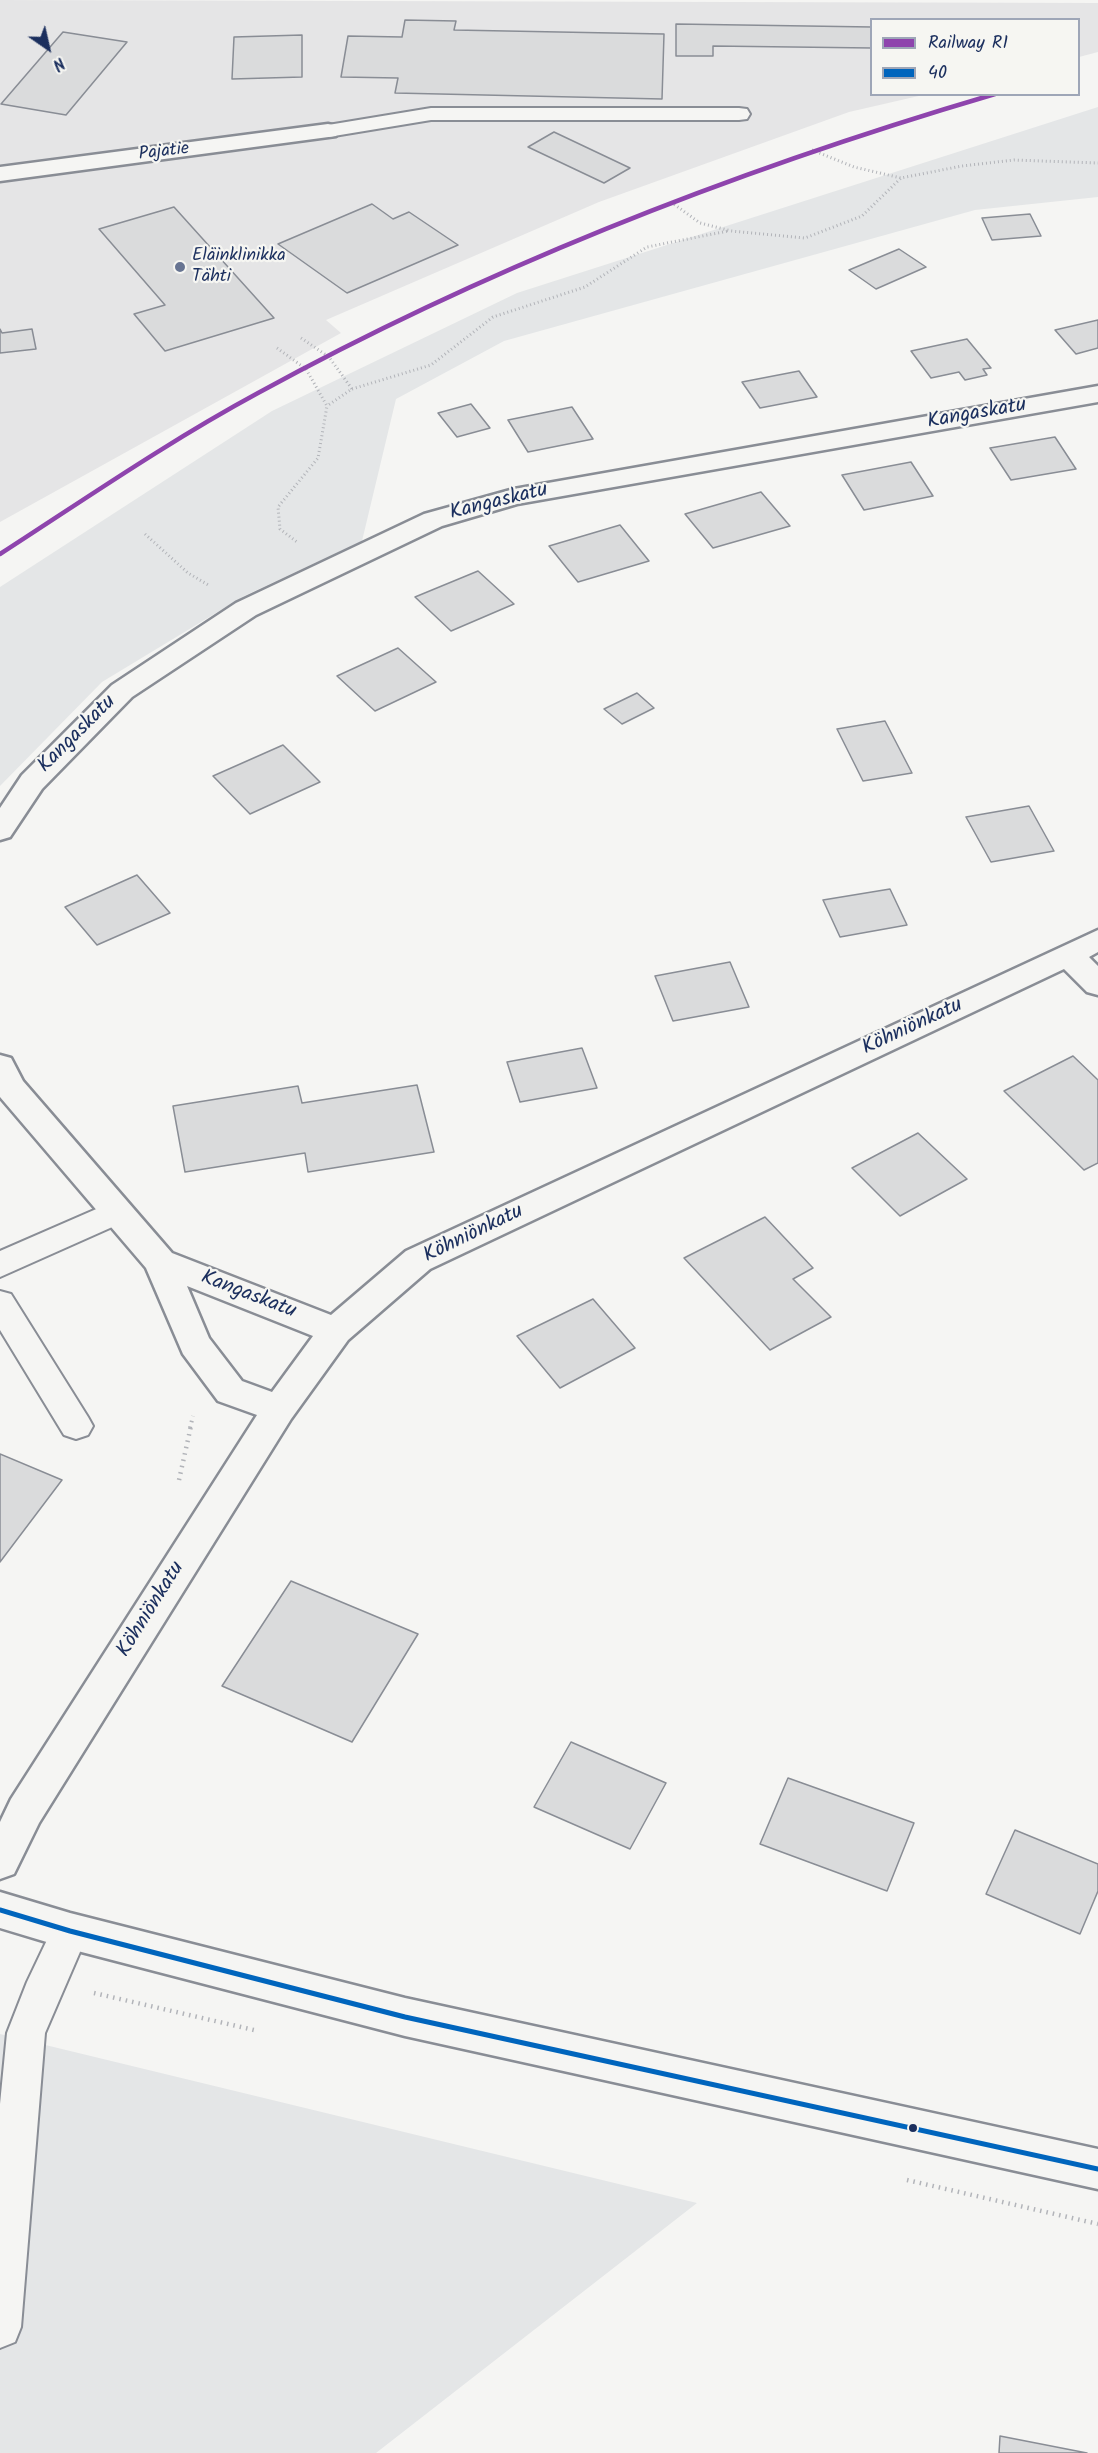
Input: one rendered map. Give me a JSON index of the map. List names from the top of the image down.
{
  "streets": {
    "street": ["Pajatie", "Kangaskatu", "Köhniönkatu"]
  },
  "crossings": [
    ["Kangaskatu", "Köhniönkatu"]
  ],
  "places": ["Eläinklinikka Tähti"],
  "lines": ["rail line R1", "transit line 40"],
  "legend": ["Railway R1", "40"],
  "north": "bottom right"
}
